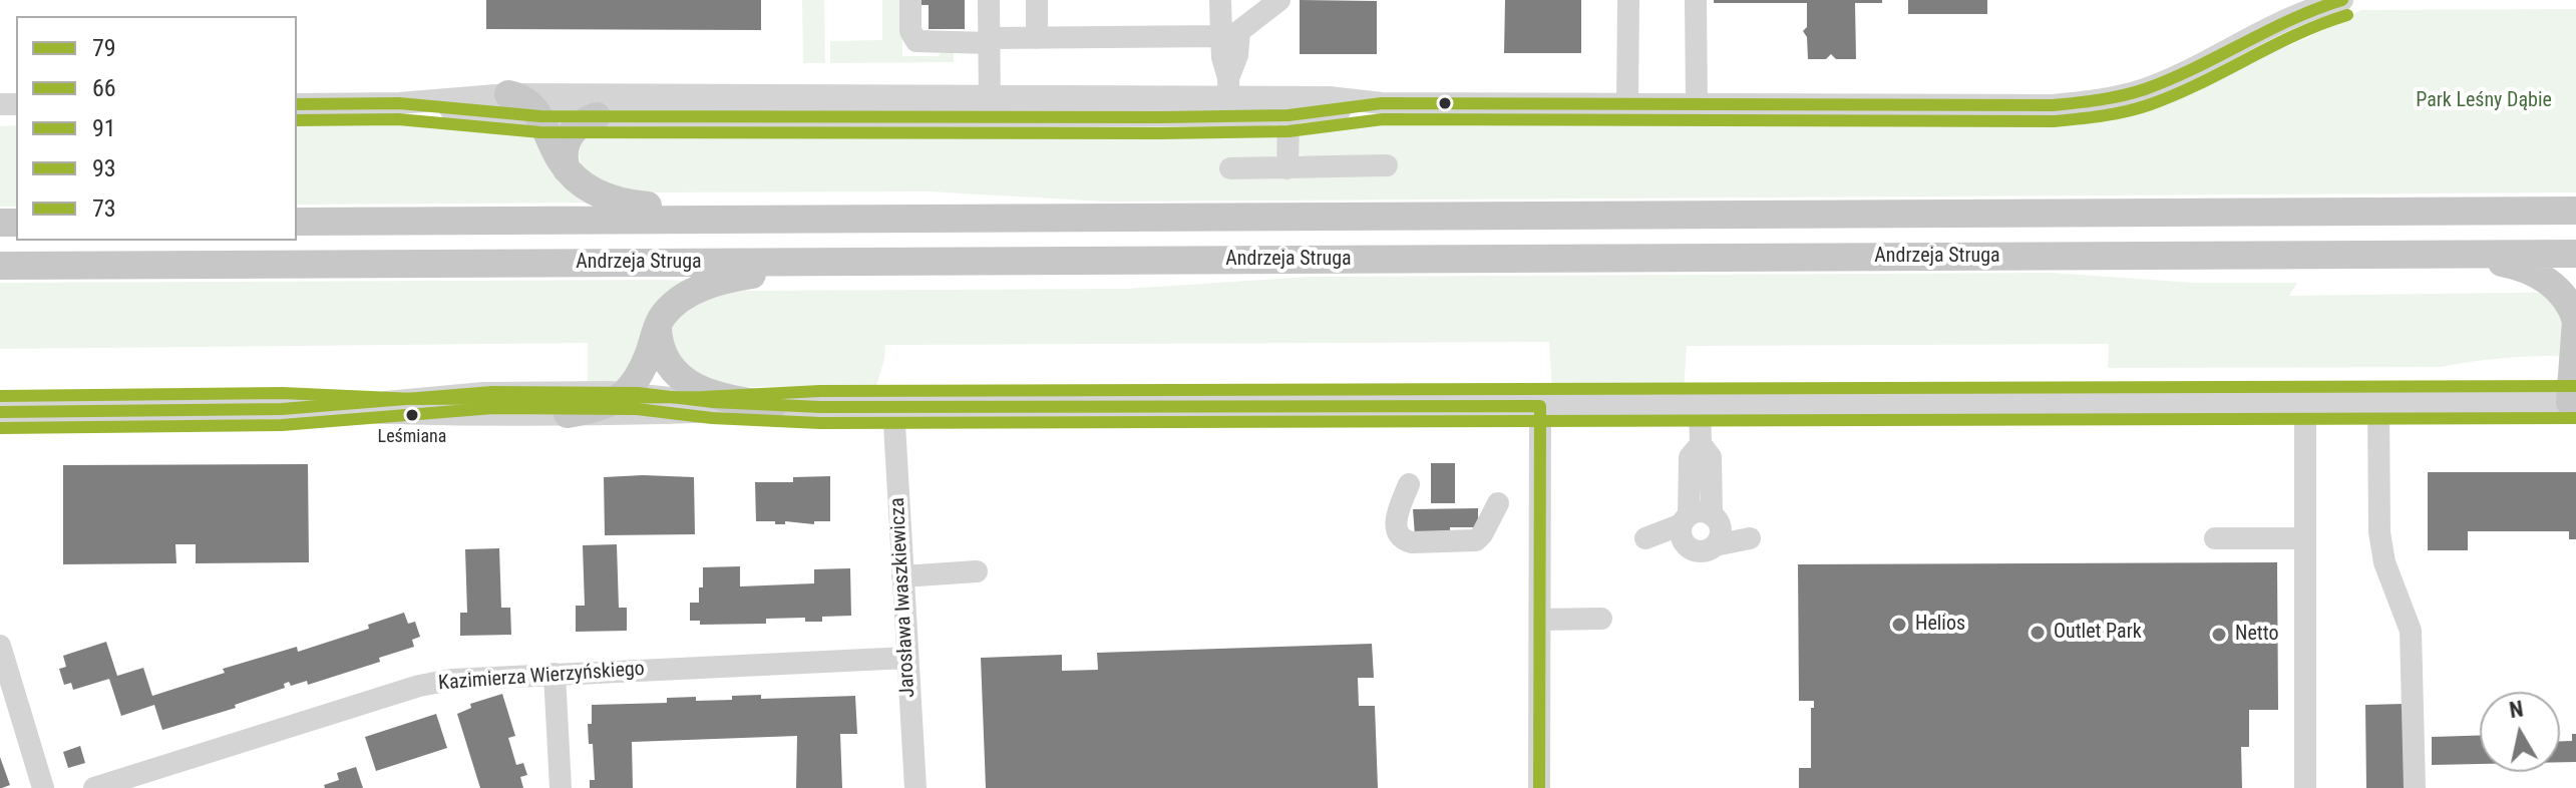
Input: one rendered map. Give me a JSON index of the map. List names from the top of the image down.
{
  "streets": {
    "main road": ["Andrzeja Struga"],
    "street": ["Jarosława Iwaszkiewicza", "Kazimierza Wierzyńskiego"]
  },
  "crossings": [
    ["Jarosława Iwaszkiewicza", "Kazimierza Wierzyńskiego"]
  ],
  "parks": ["Park Leśny Dąbie"],
  "places": [
    "Leśmiana",
    "Helios",
    "Outlet Park",
    "Netto"
  ],
  "lines": [
    "transit line 79",
    "transit line 91",
    "transit line 73",
    "transit line 66",
    "transit line 93"
  ],
  "legend": [
    "79",
    "66",
    "91",
    "93",
    "73"
  ],
  "north": "top"
}
